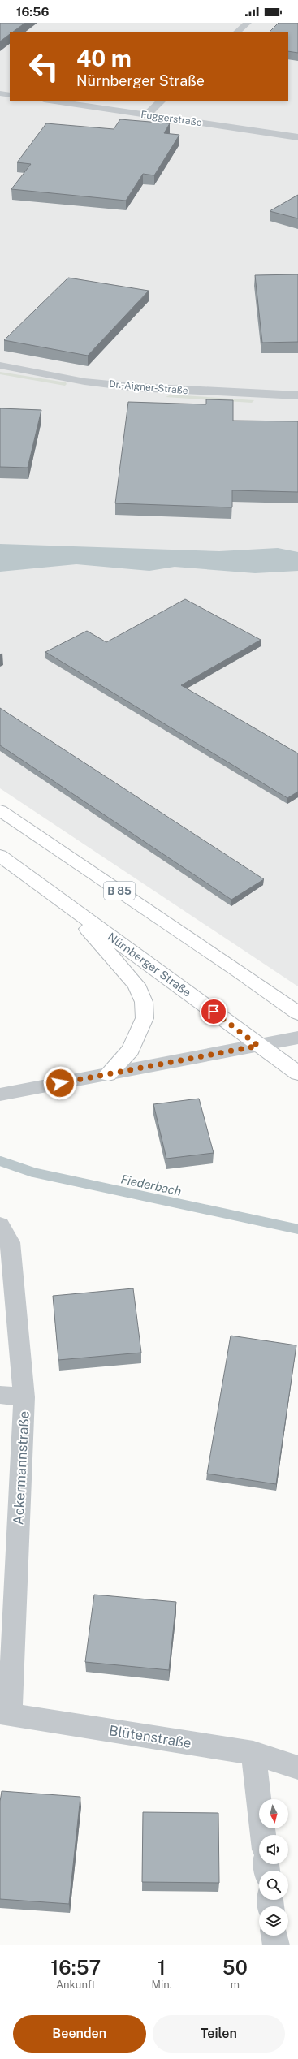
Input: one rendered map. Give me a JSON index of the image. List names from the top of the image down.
{
  "streets": {
    "main road": ["B 85", "Nürnberger Straße"],
    "street": [
      "Fuggerstraße",
      "Dr.-Aigner-Straße",
      "Ackermannstraße",
      "Blütenstraße"
    ]
  },
  "crossings": [
    ["Ackermannstraße", "Blütenstraße"]
  ],
  "water": ["Fiederbach"],
  "north": "bottom",
  "page": {
    "status": "16:56",
    "turn": ["40 m", "Nürnberger Straße"],
    "eta": [
      "16:57",
      "Ankunft",
      "1",
      "Min.",
      "50",
      "m"
    ],
    "buttons": ["Beenden", "Teilen"]
  }
}
